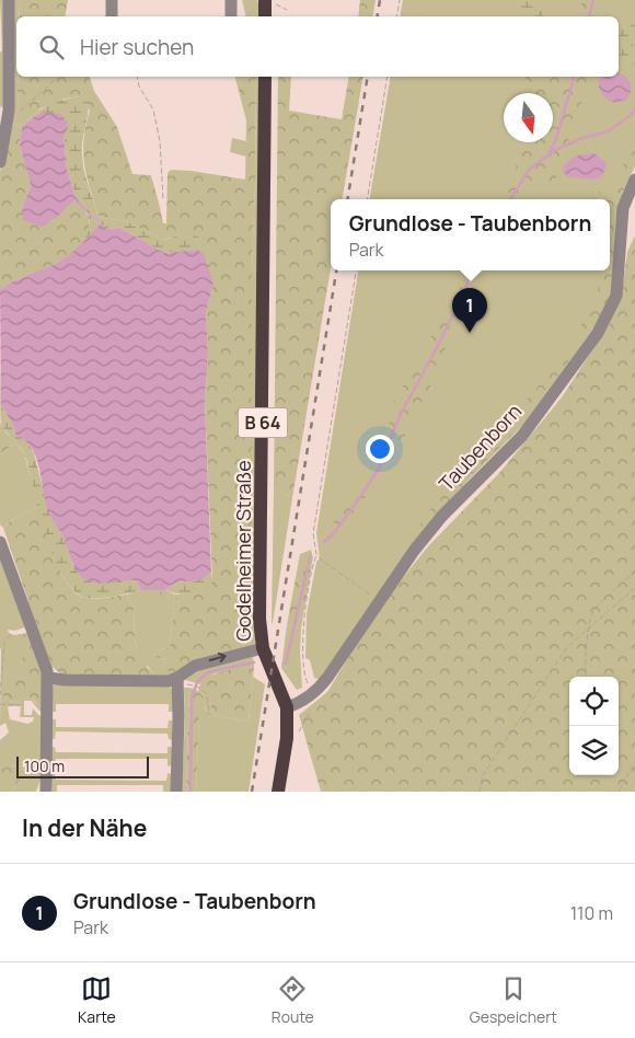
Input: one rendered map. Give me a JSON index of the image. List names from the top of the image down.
{
  "streets": {
    "main road": ["B 64", "Godelheimer Straße"],
    "lane": ["Taubenborn"]
  },
  "crossings": [
    ["Taubenborn", "Godelheimer Straße"]
  ],
  "scale_bar": "100 m",
  "north": "bottom",
  "page": {
    "search": "Hier suchen",
    "popup": ["Grundlose - Taubenborn", "Park"],
    "pins": "1",
    "scale": "100 m",
    "heading": "In der Nähe",
    "list": [
      {
        "mark": "1",
        "name": "Grundlose - Taubenborn",
        "note": "Park",
        "value": "110 m"
      }
    ],
    "nav": ["Karte", "Route", "Gespeichert"]
  }
}
